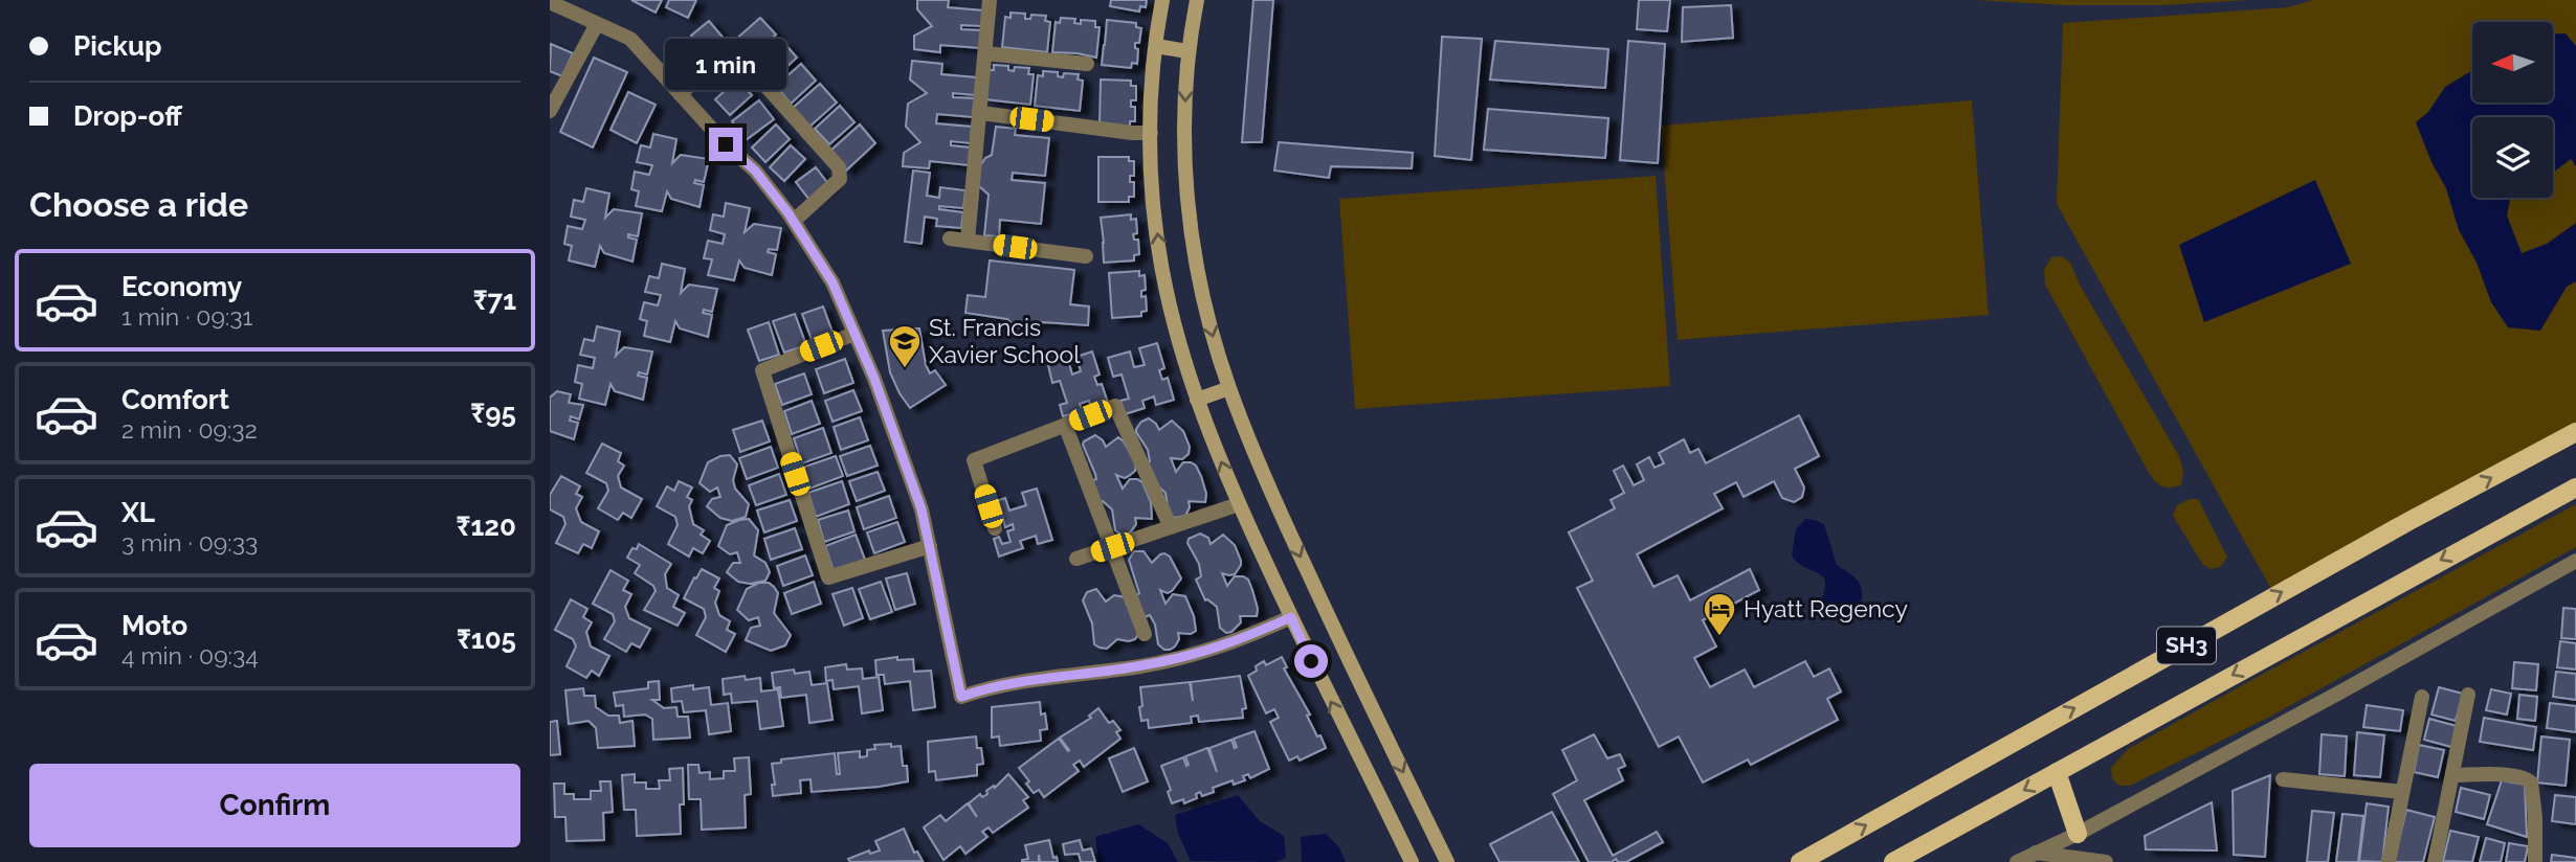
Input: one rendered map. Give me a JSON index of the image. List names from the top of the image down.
{
  "streets": {
    "main road": ["SH3"]
  },
  "places": {
    "school or university": ["St. Francis Xavier School"],
    "hotel": ["Hyatt Regency"]
  },
  "north": "left",
  "page": {
    "banner": ["Pickup", "Drop-off"],
    "bubble": "1 min",
    "heading": "Choose a ride",
    "list": [
      {
        "name": "Economy",
        "note": "1 min · 09:31",
        "value": "₹71"
      },
      {
        "name": "Comfort",
        "note": "2 min · 09:32",
        "value": "₹95"
      },
      {
        "name": "XL",
        "note": "3 min · 09:33",
        "value": "₹120"
      },
      {
        "name": "Moto",
        "note": "4 min · 09:34",
        "value": "₹105"
      }
    ],
    "buttons": "Confirm"
  }
}
